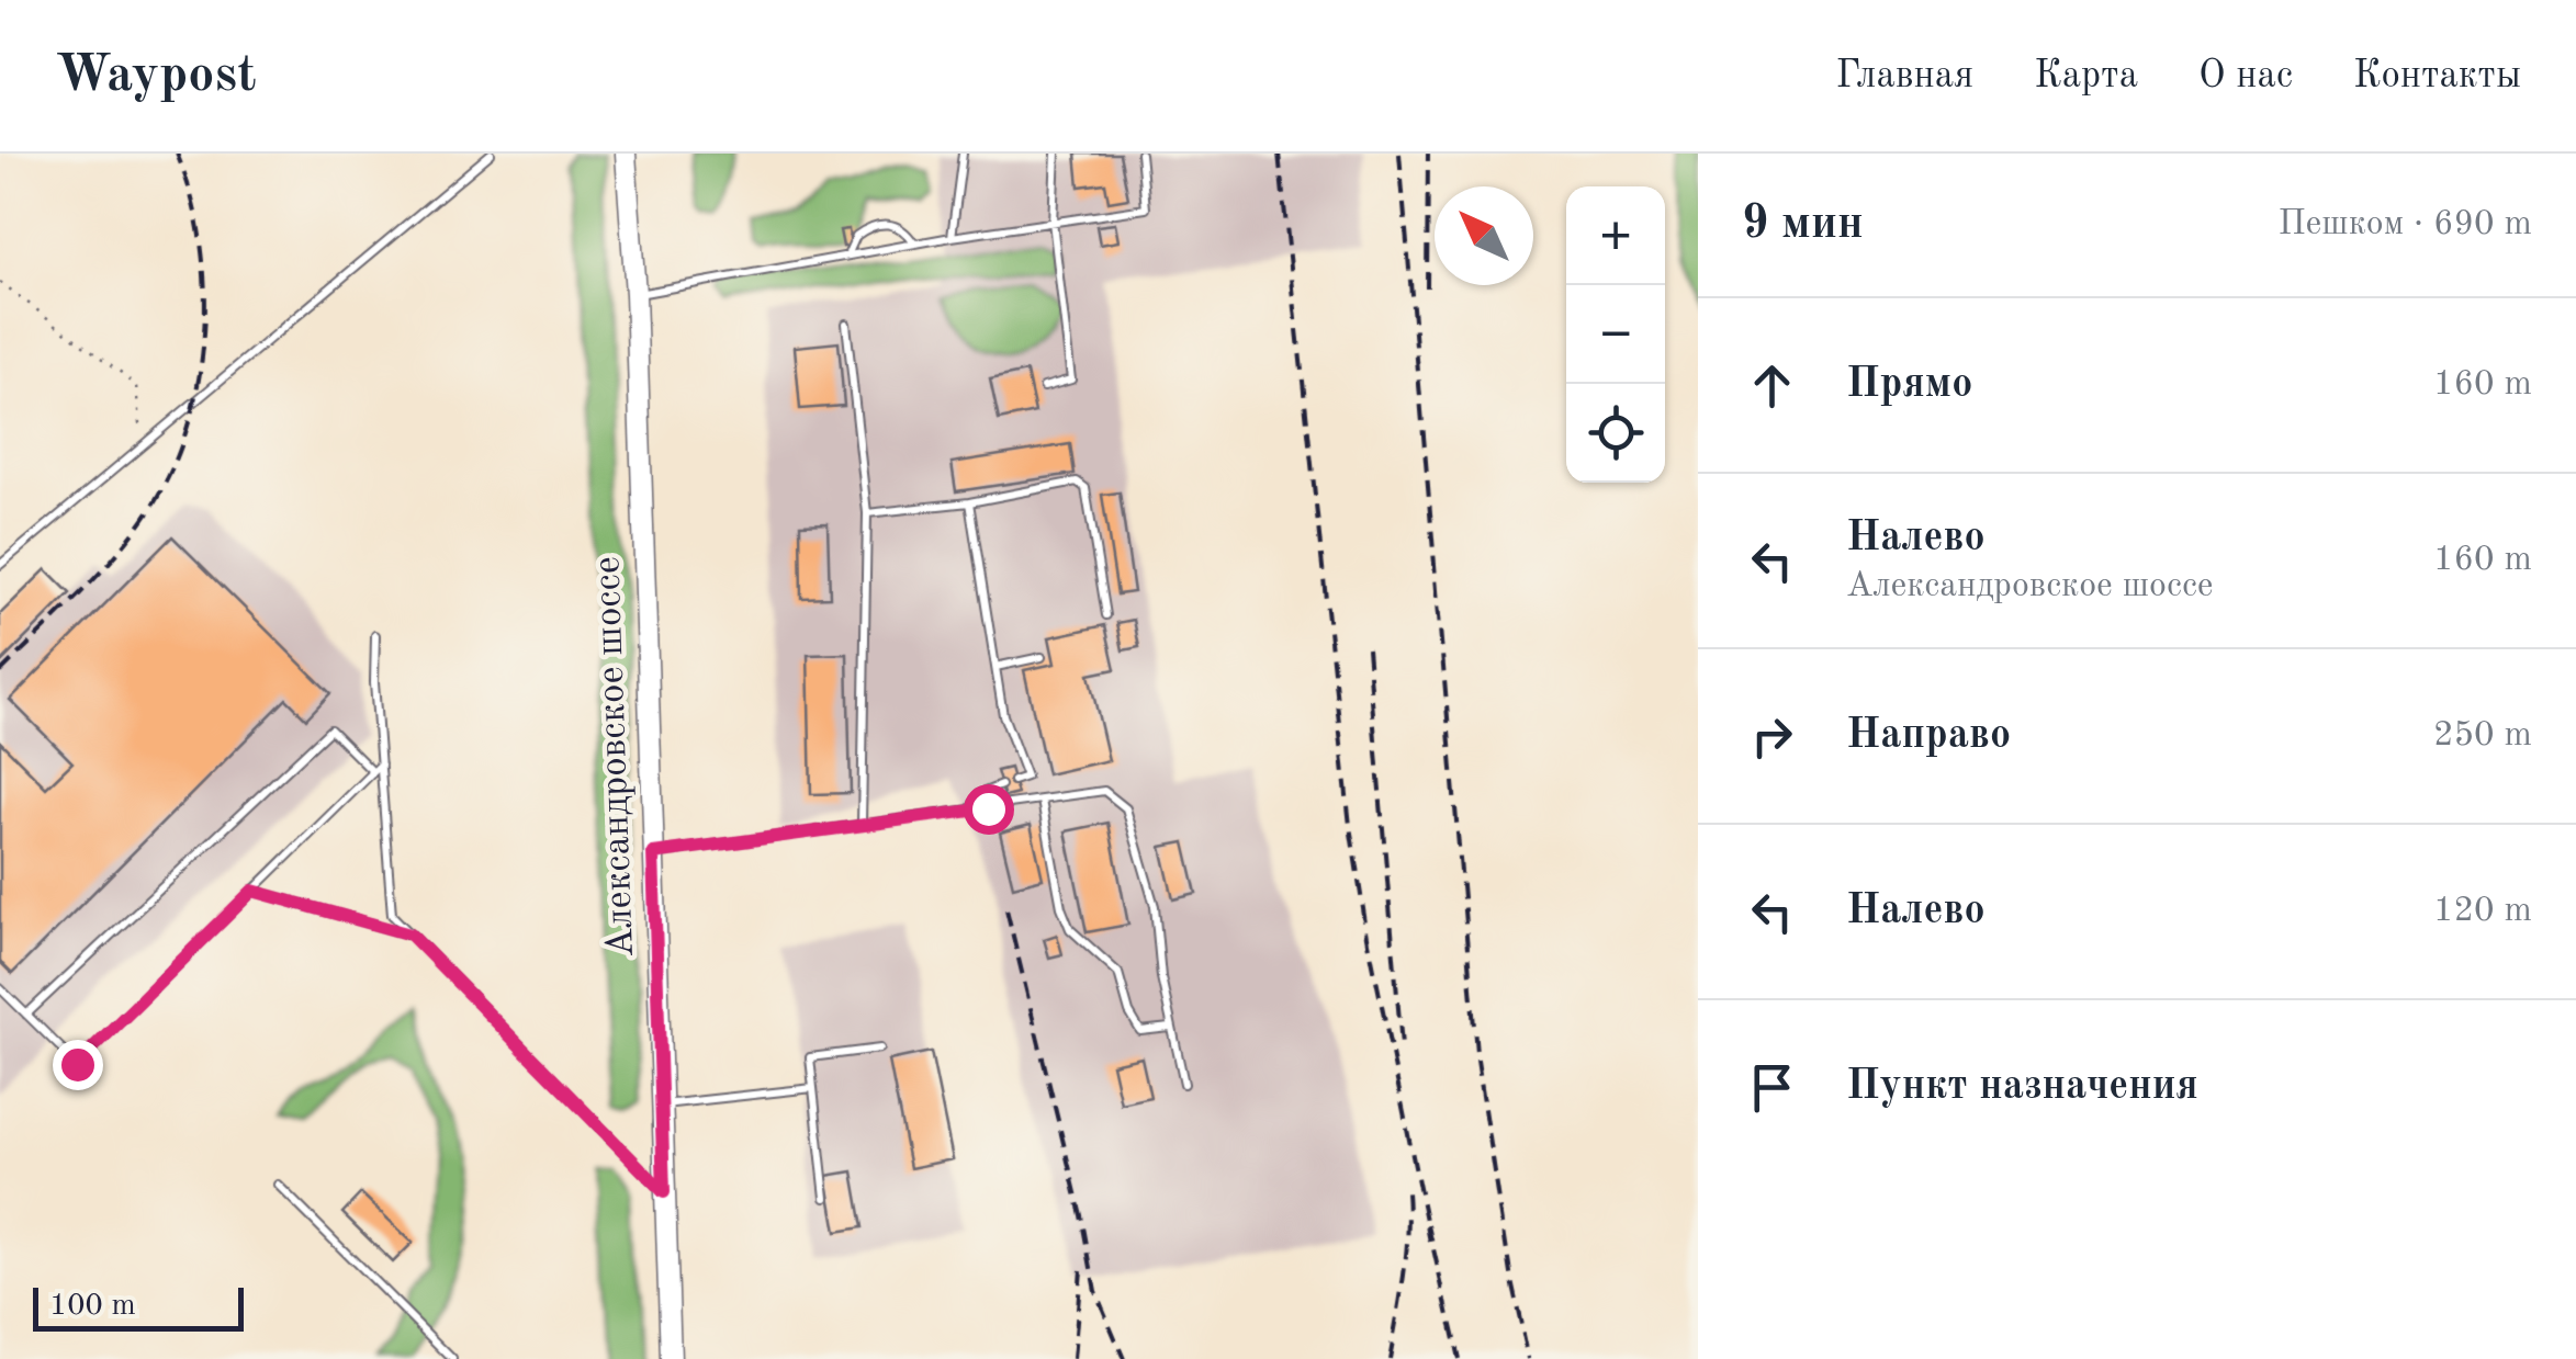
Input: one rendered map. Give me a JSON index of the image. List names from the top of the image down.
{
  "streets": {
    "main road": ["Александровское шоссе"]
  },
  "scale_bar": "100 m",
  "north": "top left",
  "page": {
    "header": "Waypost",
    "nav": [
      "Главная",
      "Карта",
      "О нас",
      "Контакты"
    ],
    "heading": ["9 мин", "Пешком · 690 m"],
    "map_buttons": ["+", "−"],
    "list": [
      ["Прямо", "160 m"],
      ["Налево", "Александровское шоссе", "160 m"],
      ["Направо", "250 m"],
      ["Налево", "120 m"],
      "Пункт назначения"
    ],
    "scale": "100 m"
  }
}
